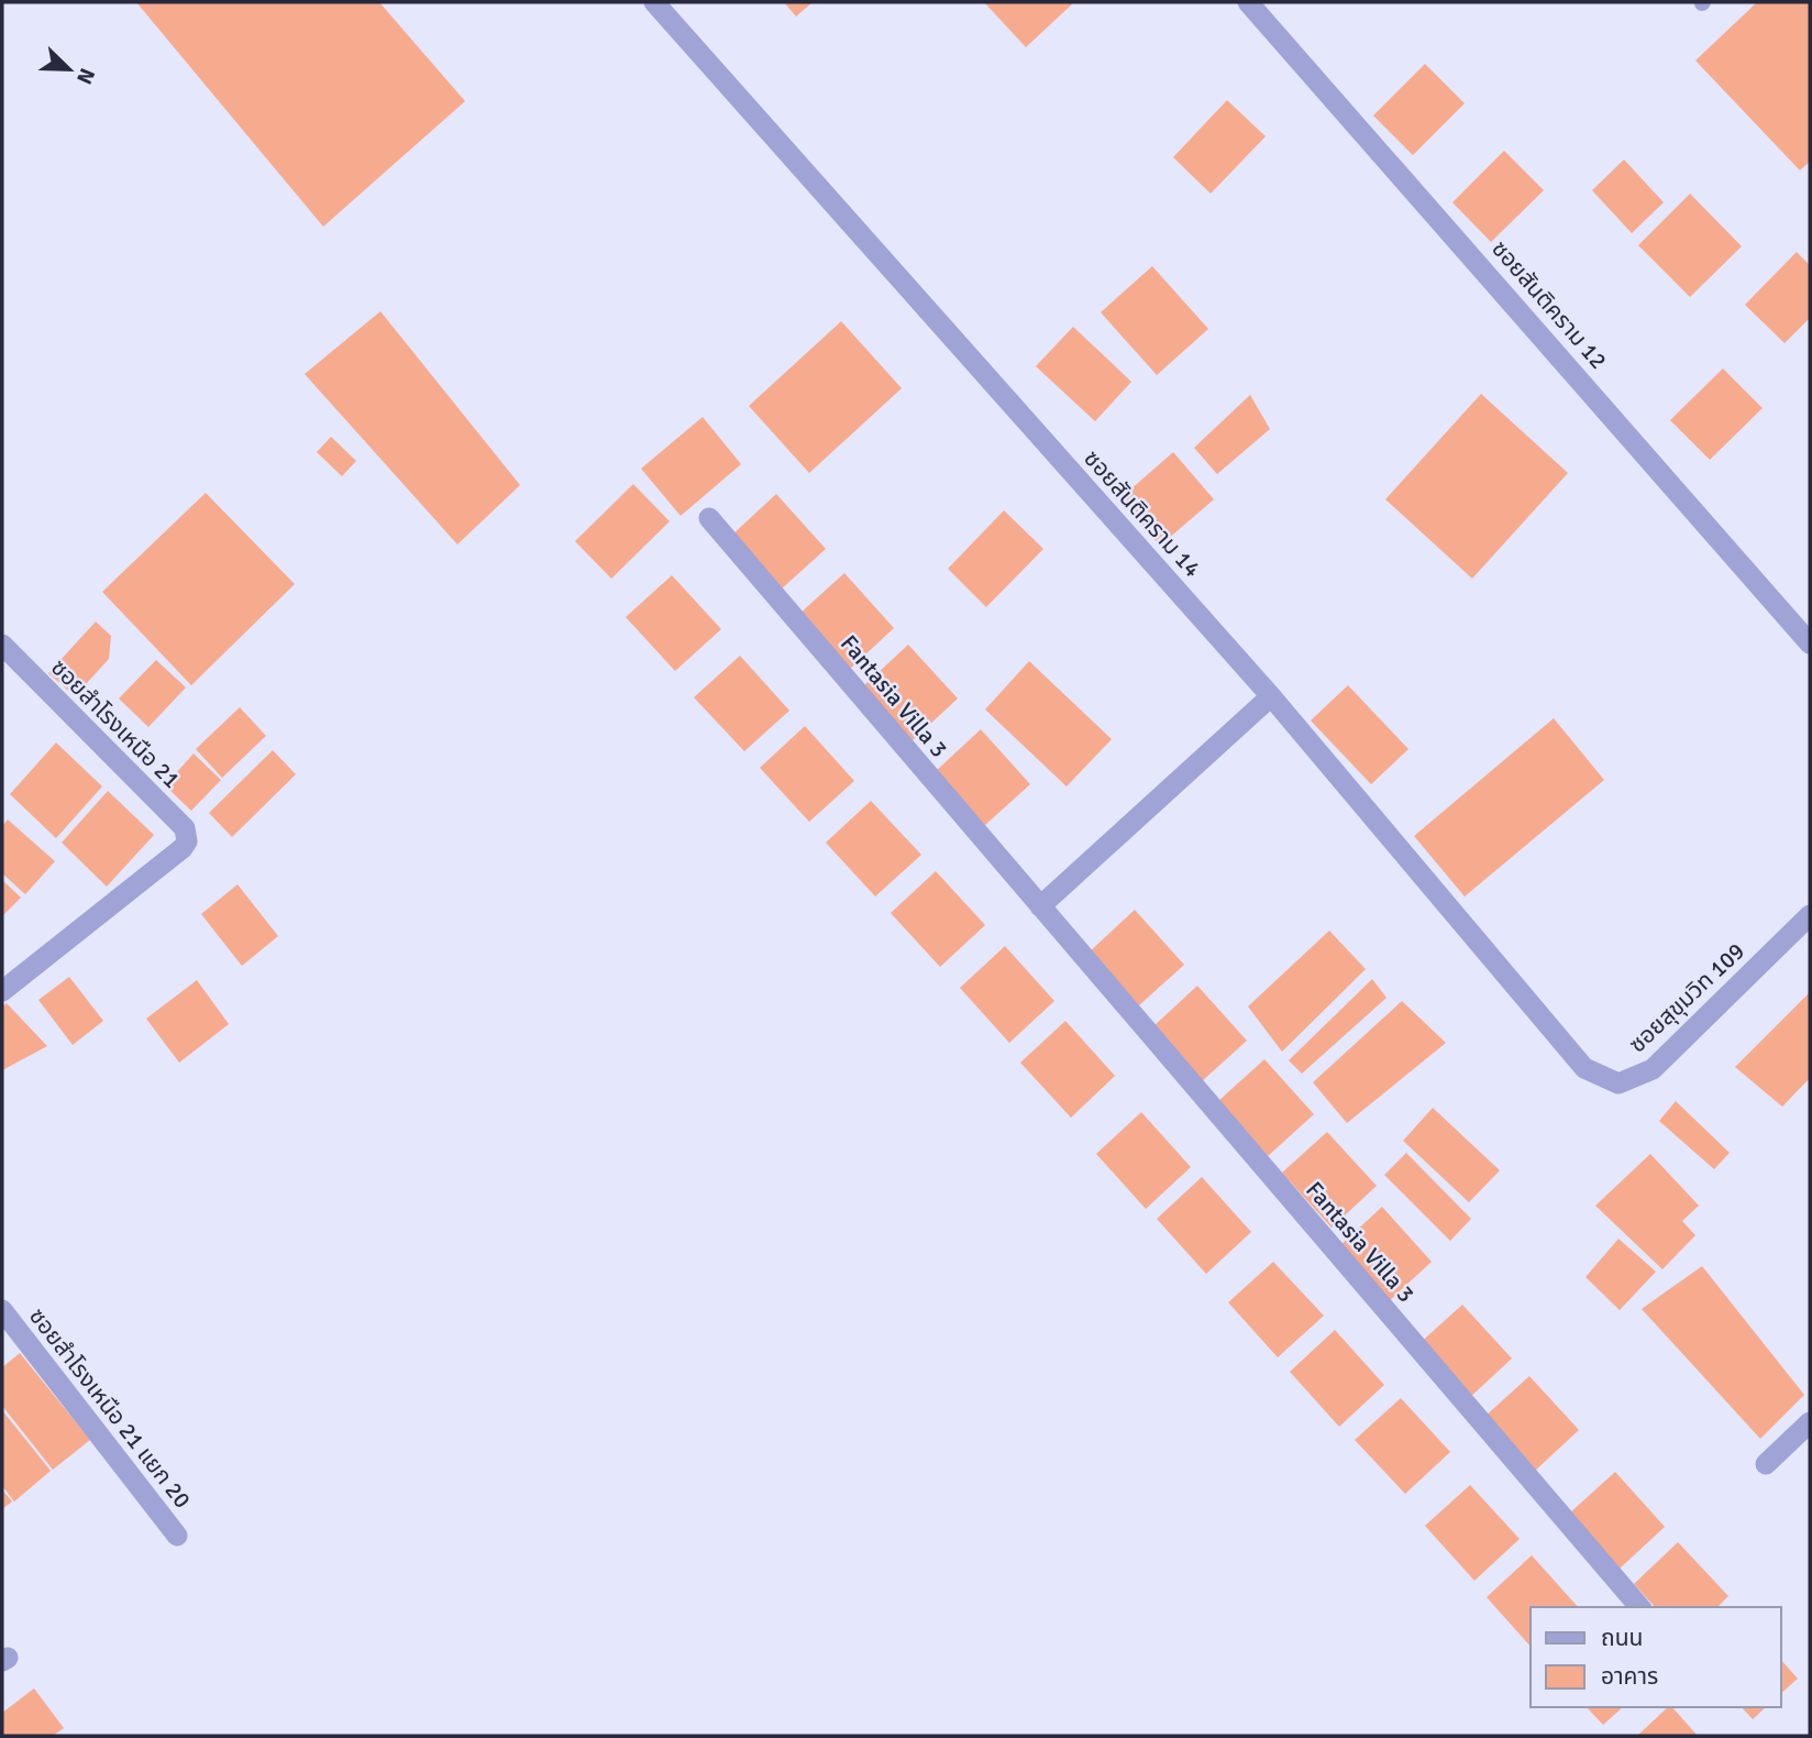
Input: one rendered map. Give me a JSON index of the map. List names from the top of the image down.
{
  "streets": {
    "street": [
      "ซอยสันติคราม 12",
      "ซอยสันติคราม 14",
      "Fantasia Villa 3",
      "ซอยสำโรงเหนือ 21",
      "ซอยสุขุมวิท 109",
      "ซอยสำโรงเหนือ 21 แยก 20"
    ]
  },
  "crossings": [
    ["ซอยสันติคราม 14", "ซอยสุขุมวิท 109"]
  ],
  "legend": ["ถนน", "อาคาร"],
  "north": "bottom right"
}
